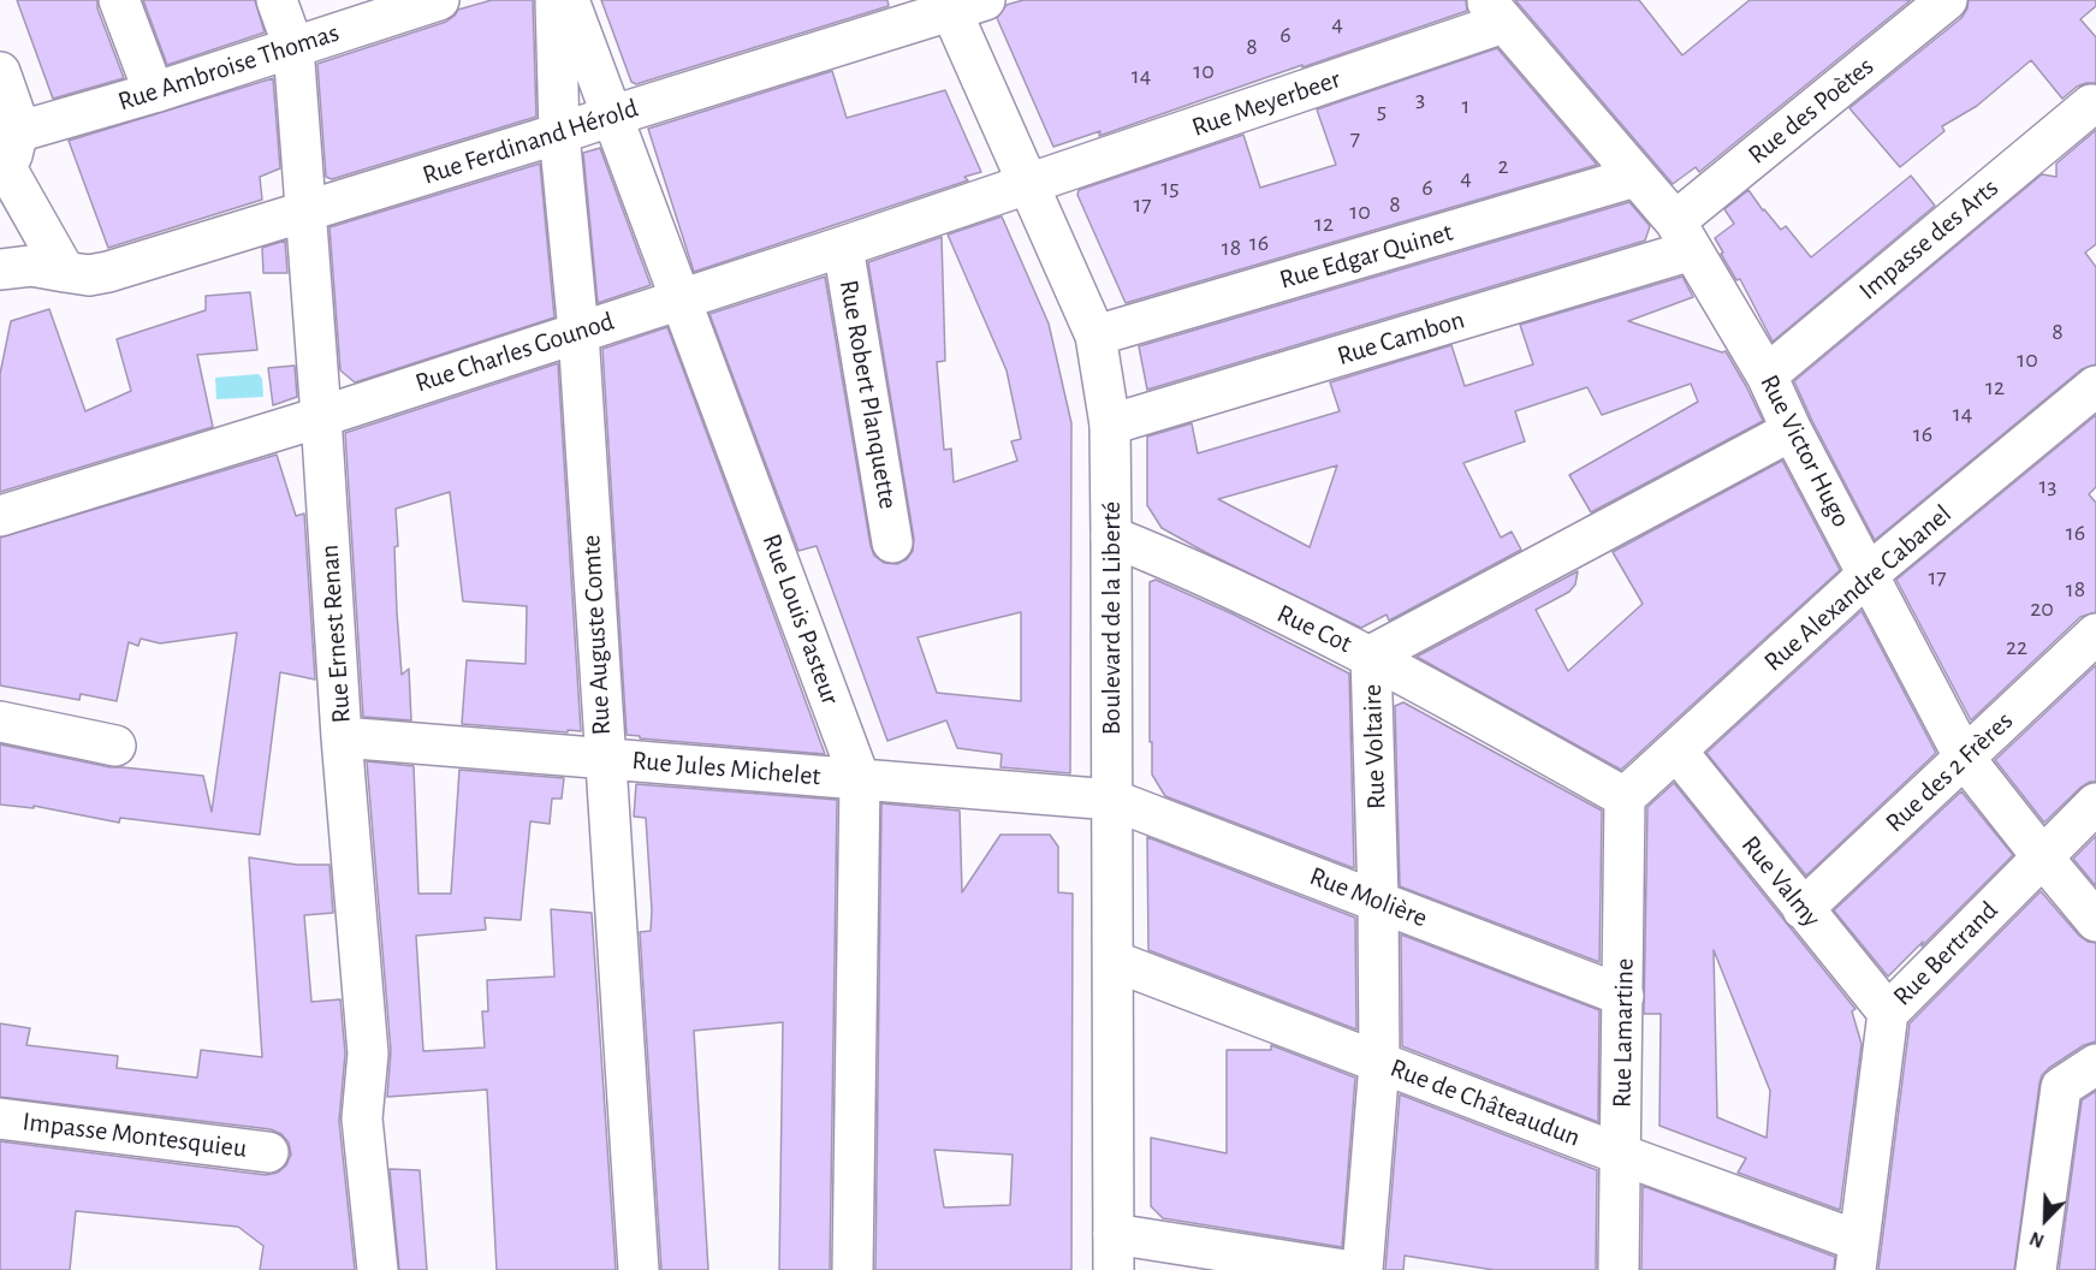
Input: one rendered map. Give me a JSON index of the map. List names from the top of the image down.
{
  "streets": {
    "street": [
      "Rue Ambroise Thomas",
      "Rue Meyerbeer",
      "Rue des Poètes",
      "Rue Ferdinand Hérold",
      "Impasse des Arts",
      "Rue Edgar Quinet",
      "Rue Cambon",
      "Rue Charles Gounod",
      "Rue Robert Planquette",
      "Rue Victor Hugo",
      "Rue Alexandre Cabanel",
      "Boulevard de la Liberté",
      "Rue Louis Pasteur",
      "Rue Cot",
      "Rue Ernest Renan",
      "Rue Auguste Comte",
      "Rue Voltaire",
      "Rue Jules Michelet",
      "Rue des 2 Frères",
      "Rue Valmy",
      "Rue Molière",
      "Rue Bertrand",
      "Rue Lamartine",
      "Rue de Châteaudun",
      "Impasse Montesquieu"
    ]
  },
  "crossings": [
    ["Rue Ambroise Thomas", "Rue Ernest Renan"],
    ["Rue Meyerbeer", "Rue Charles Gounod"],
    ["Rue Meyerbeer", "Rue Victor Hugo"],
    ["Rue Meyerbeer", "Boulevard de la Liberté"],
    ["Rue des Poètes", "Rue Cambon"],
    ["Rue des Poètes", "Rue Victor Hugo"],
    ["Rue Ferdinand Hérold", "Boulevard de la Liberté"],
    ["Rue Ferdinand Hérold", "Rue Louis Pasteur"],
    ["Rue Ferdinand Hérold", "Rue Ernest Renan"],
    ["Rue Ferdinand Hérold", "Rue Auguste Comte"],
    ["Impasse des Arts", "Rue Victor Hugo"],
    ["Rue Edgar Quinet", "Rue Victor Hugo"],
    ["Rue Edgar Quinet", "Boulevard de la Liberté"],
    ["Rue Cambon", "Rue Victor Hugo"],
    ["Rue Cambon", "Boulevard de la Liberté"],
    ["Rue Charles Gounod", "Rue Robert Planquette"],
    ["Rue Charles Gounod", "Boulevard de la Liberté"],
    ["Rue Charles Gounod", "Rue Louis Pasteur"],
    ["Rue Charles Gounod", "Rue Ernest Renan"],
    ["Rue Charles Gounod", "Rue Auguste Comte"],
    ["Rue Victor Hugo", "Rue Alexandre Cabanel"],
    ["Rue Victor Hugo", "Rue Voltaire"],
    ["Rue Victor Hugo", "Rue des 2 Frères"],
    ["Rue Victor Hugo", "Rue Bertrand"],
    ["Rue Alexandre Cabanel", "Rue Cot"],
    ["Rue Alexandre Cabanel", "Rue Valmy"],
    ["Rue Alexandre Cabanel", "Rue Lamartine"],
    ["Boulevard de la Liberté", "Rue Cot"],
    ["Boulevard de la Liberté", "Rue Jules Michelet"],
    ["Boulevard de la Liberté", "Rue Molière"],
    ["Boulevard de la Liberté", "Rue de Châteaudun"],
    ["Rue Louis Pasteur", "Rue Jules Michelet"],
    ["Rue Cot", "Rue Voltaire"],
    ["Rue Cot", "Rue Lamartine"],
    ["Rue Ernest Renan", "Rue Jules Michelet"],
    ["Rue Auguste Comte", "Rue Jules Michelet"],
    ["Rue Voltaire", "Rue Molière"],
    ["Rue Voltaire", "Rue de Châteaudun"],
    ["Rue Jules Michelet", "Rue Molière"],
    ["Rue des 2 Frères", "Rue Valmy"],
    ["Rue Valmy", "Rue Bertrand"],
    ["Rue Molière", "Rue Lamartine"],
    ["Rue Bertrand", "Rue de Châteaudun"],
    ["Rue Lamartine", "Rue de Châteaudun"]
  ],
  "house_numbers": [
    "4",
    "6",
    "8",
    "10",
    "14",
    "3",
    "1",
    "5",
    "7",
    "2",
    "4",
    "15",
    "6",
    "17",
    "8",
    "10",
    "12",
    "16",
    "18",
    "8",
    "10",
    "12",
    "14",
    "16",
    "13",
    "16",
    "17",
    "18",
    "20",
    "22"
  ],
  "north": "bottom left"
}
